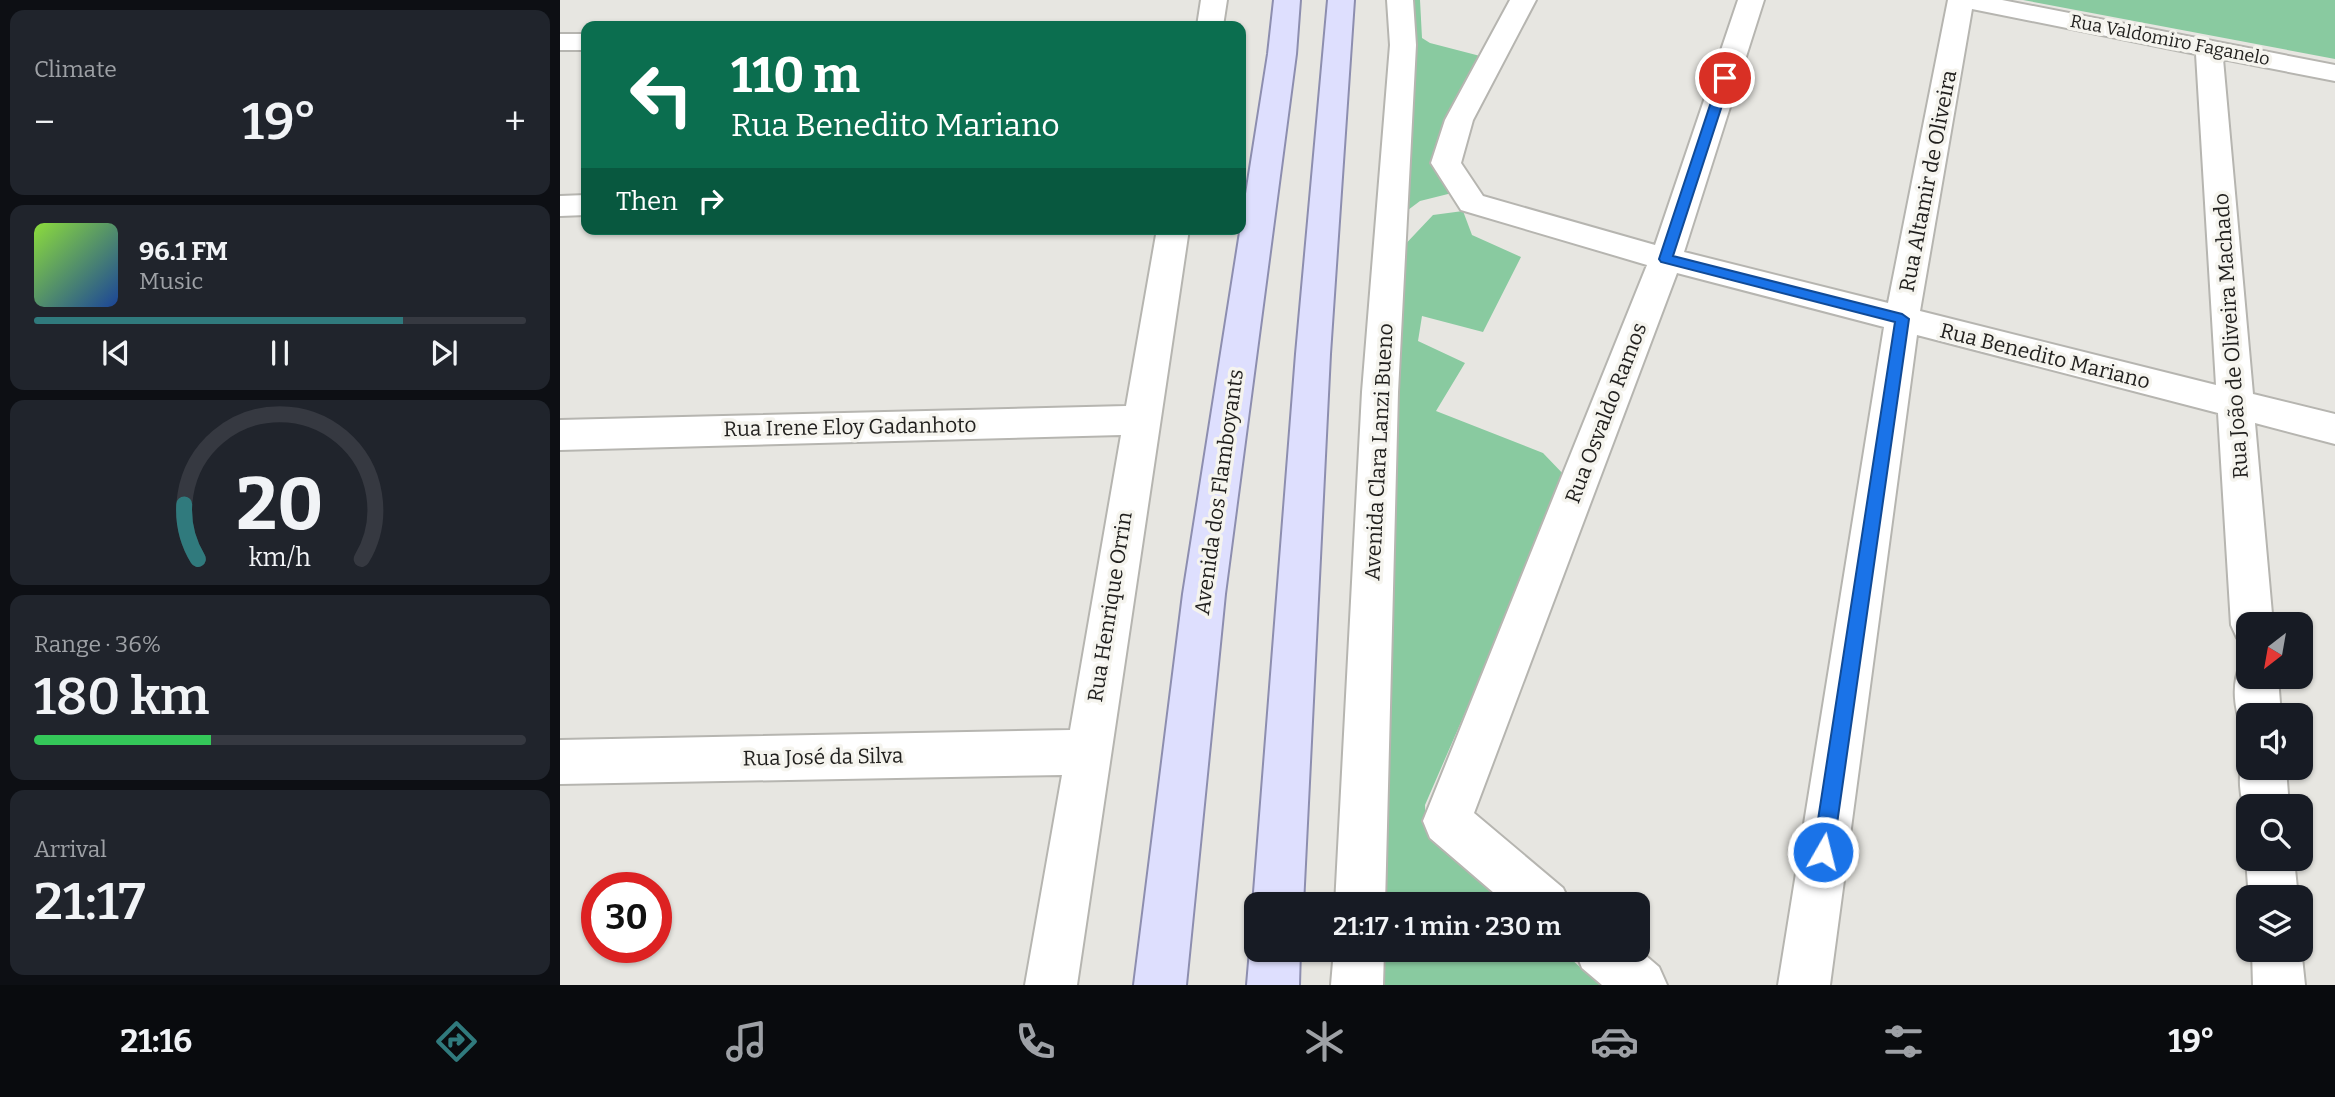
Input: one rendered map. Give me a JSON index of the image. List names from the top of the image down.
{
  "streets": {
    "main road": ["Avenida dos Flamboyants"],
    "street": [
      "Rua Valdomiro Faganelo",
      "Rua Altamir de Oliveira",
      "Rua João de Oliveira Machado",
      "Rua Benedito Mariano",
      "Rua Osvaldo Ramos",
      "Rua Irene Eloy Gadanhoto",
      "Avenida Clara Lanzi Bueno",
      "Rua Henrique Orrin",
      "Rua José da Silva"
    ]
  },
  "crossings": [
    ["Rua Valdomiro Faganelo", "Rua Altamir de Oliveira"],
    ["Rua Valdomiro Faganelo", "Rua João de Oliveira Machado"],
    ["Rua Altamir de Oliveira", "Rua Benedito Mariano"],
    ["Rua João de Oliveira Machado", "Rua Benedito Mariano"],
    ["Rua Benedito Mariano", "Rua Osvaldo Ramos"],
    ["Rua Irene Eloy Gadanhoto", "Rua Henrique Orrin"],
    ["Rua Henrique Orrin", "Rua José da Silva"]
  ],
  "north": "bottom left",
  "page": {
    "tile": [
      "Climate",
      ["Range · 36%", "180 km"],
      ["Arrival", "21:17"]
    ],
    "turn": ["110 m", "Rua Benedito Mariano"],
    "heat": ["−", "19°", "+"],
    "then": "Then",
    "song": ["96.1 FM", "Music"],
    "limit": "30",
    "trip": "21:17 · 1 min · 230 m",
    "tabs": ["21:16", "19°"],
    "gauge": ["20", "km/h"]
  }
}
